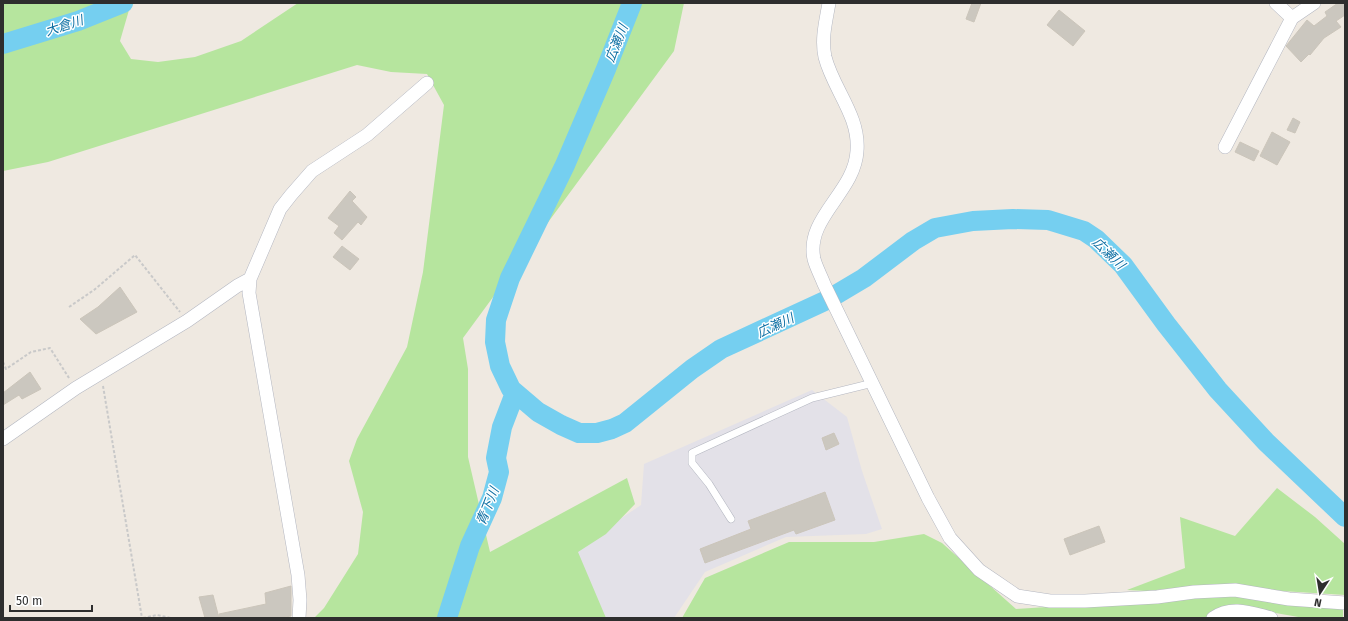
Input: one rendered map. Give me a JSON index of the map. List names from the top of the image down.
{
  "water": ["大倉川", "広瀬川", "青下川"],
  "scale_bar": "50 m",
  "north": "bottom"
}
